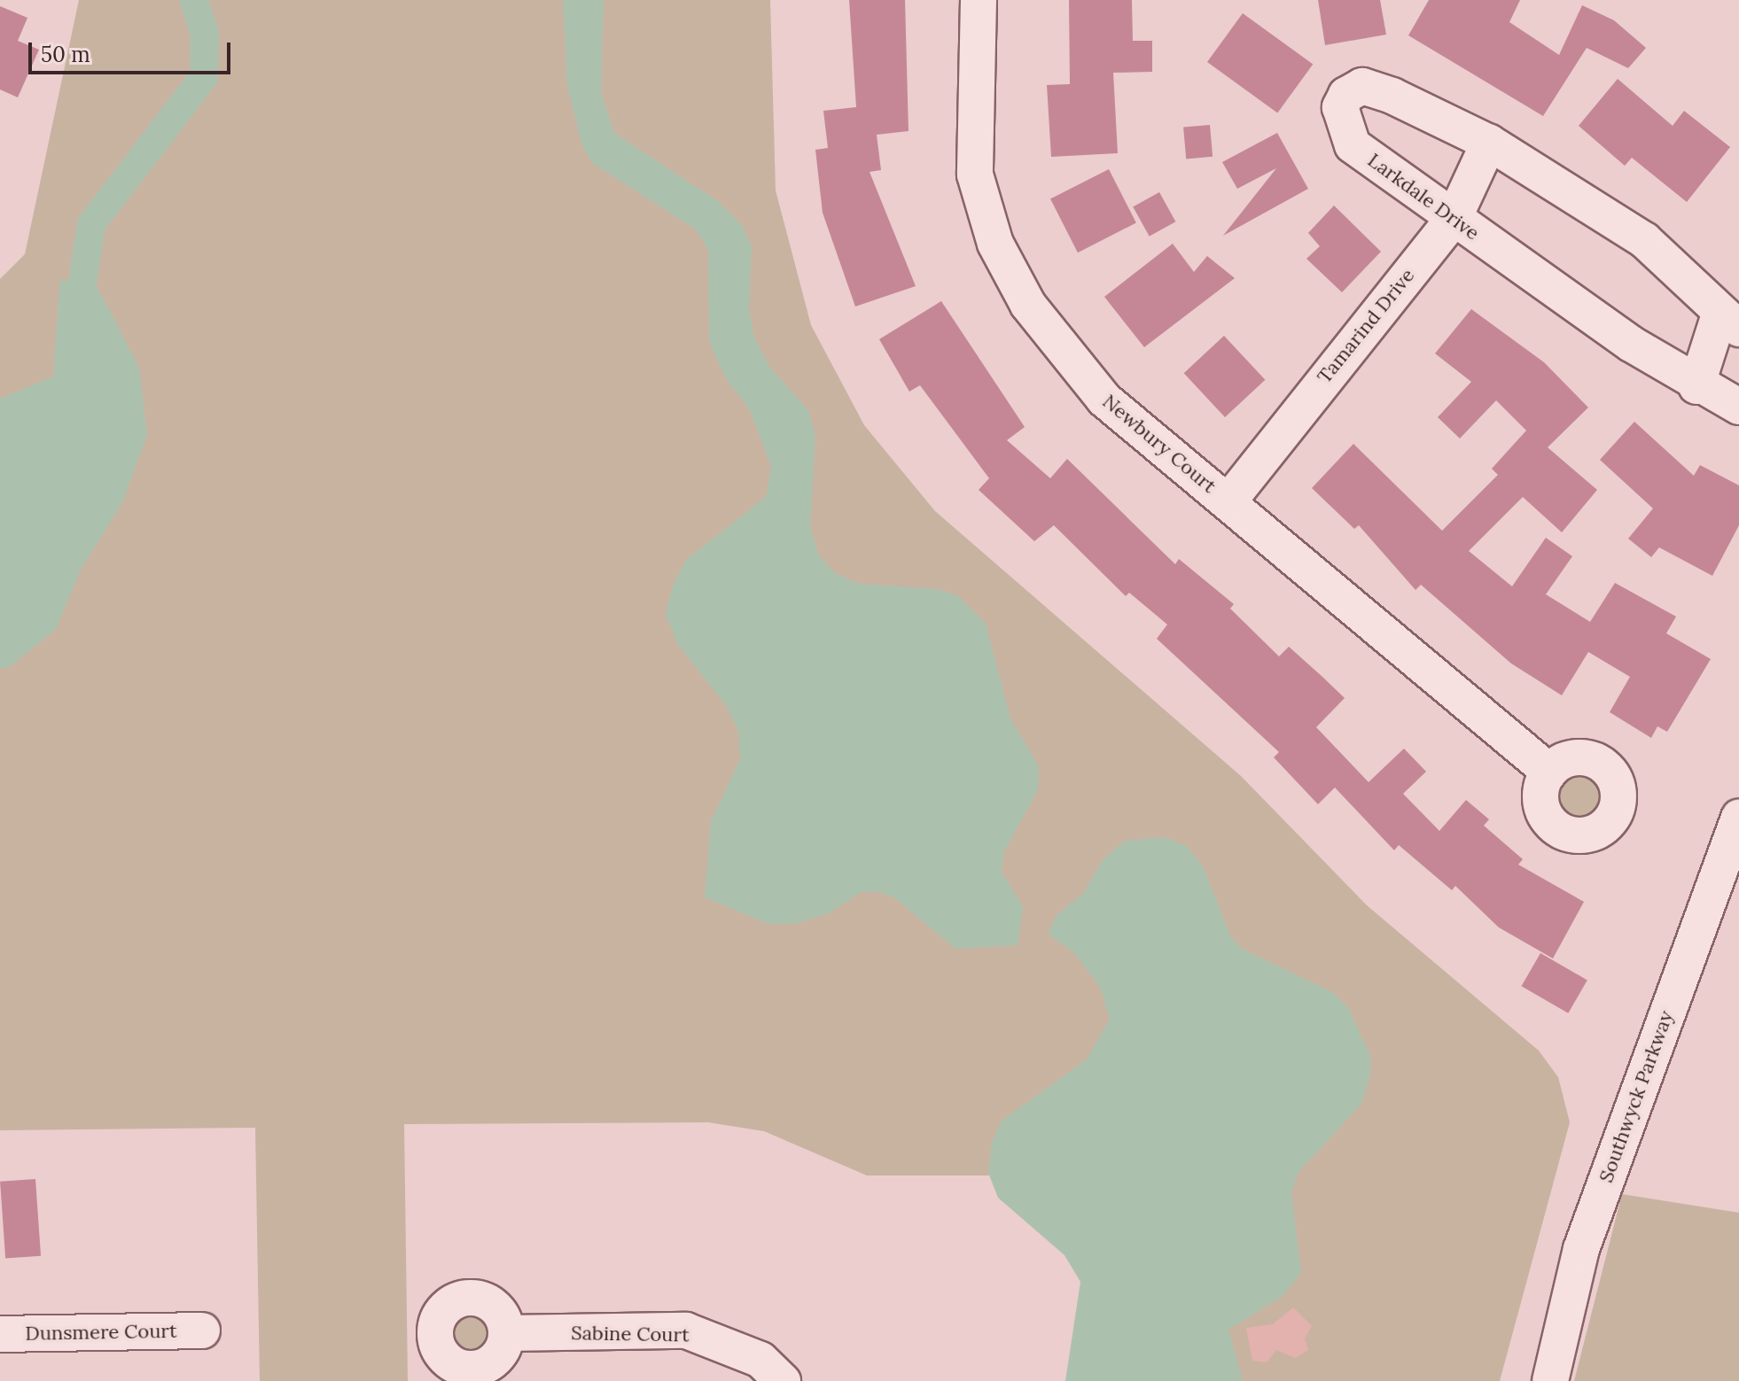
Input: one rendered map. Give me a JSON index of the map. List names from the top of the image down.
{
  "streets": {
    "street": [
      "Larkdale Drive",
      "Tamarind Drive",
      "Newbury Court",
      "Southwyck Parkway",
      "Dunsmere Court",
      "Sabine Court"
    ]
  },
  "crossings": [
    ["Larkdale Drive", "Tamarind Drive"],
    ["Tamarind Drive", "Newbury Court"]
  ],
  "scale_bar": "50 m"
}
